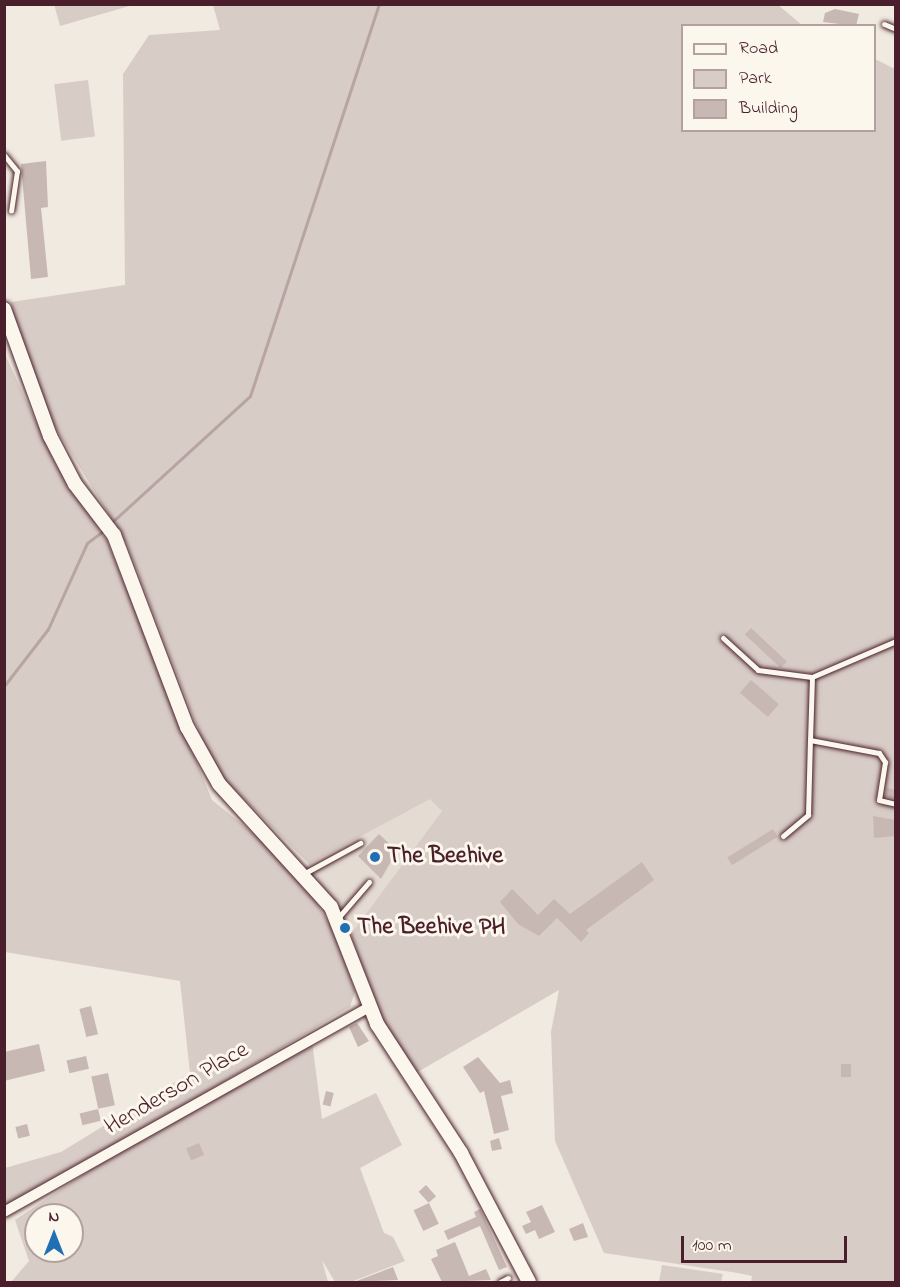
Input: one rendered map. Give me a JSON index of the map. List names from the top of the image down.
{
  "streets": {
    "street": ["Henderson Place"]
  },
  "places": ["The Beehive", "The Beehive PH"],
  "legend": ["Road", "Park", "Building"],
  "scale_bar": "100 m",
  "north": "top"
}
